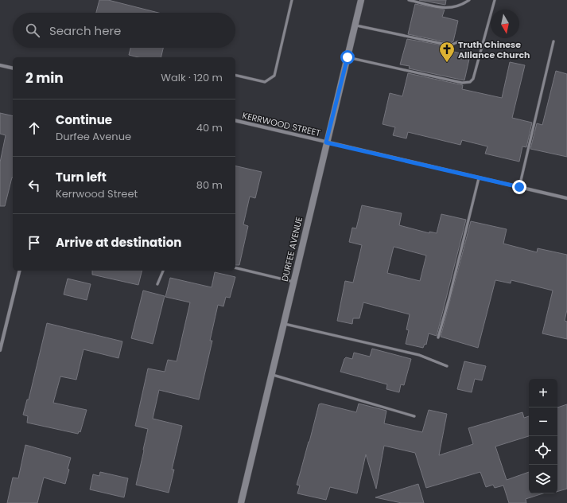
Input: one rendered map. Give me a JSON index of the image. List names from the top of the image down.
{
  "streets": {
    "main road": ["DURFEE AVENUE"],
    "street": ["KERRWOOD STREET"]
  },
  "crossings": [
    ["KERRWOOD STREET", "DURFEE AVENUE"]
  ],
  "places": {
    "church": ["Truth Chinese Alliance Church"]
  },
  "north": "bottom",
  "page": {
    "search": "Search here",
    "heading": ["2 min", "Walk · 120 m"],
    "list": [
      ["Continue", "Durfee Avenue", "40 m"],
      ["Turn left", "Kerrwood Street", "80 m"],
      "Arrive at destination"
    ],
    "map_buttons": ["+", "−"]
  }
}
